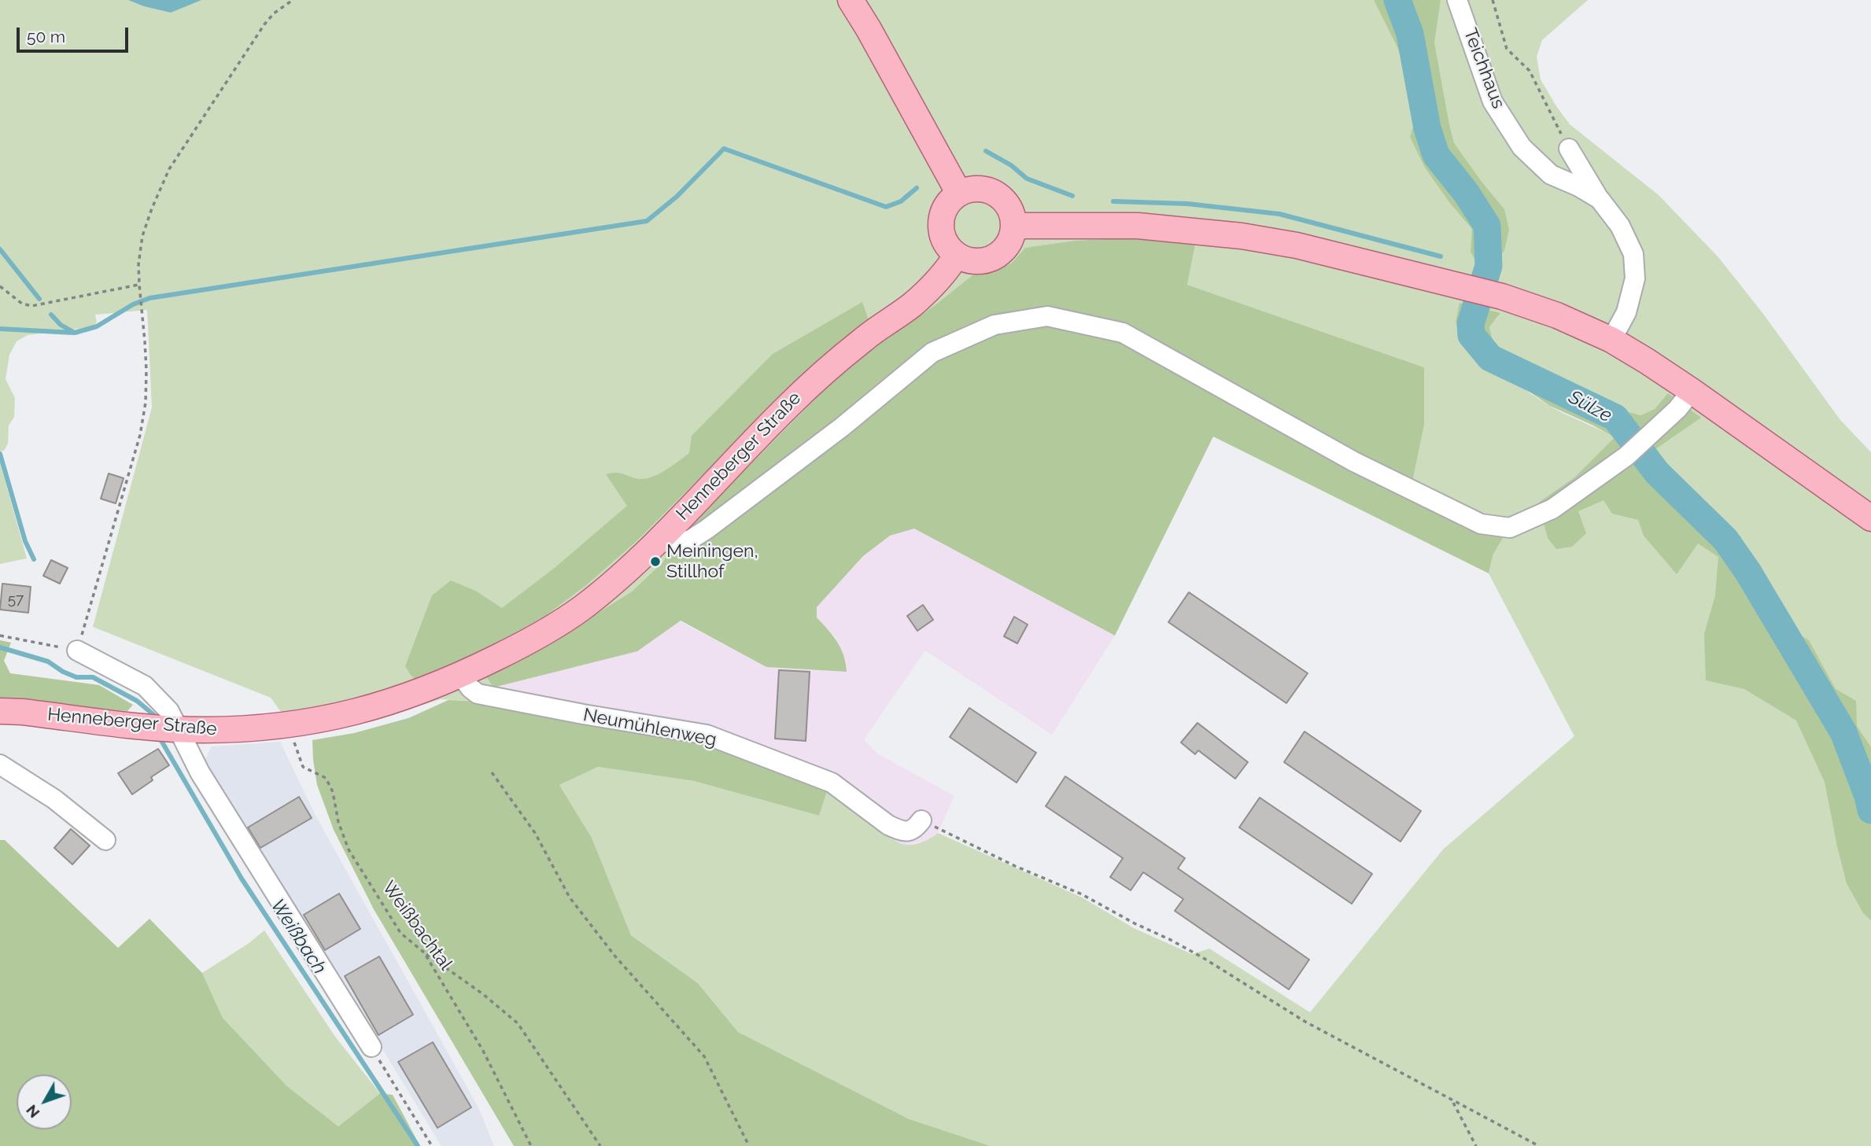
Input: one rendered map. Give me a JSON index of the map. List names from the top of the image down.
{
  "streets": {
    "main road": ["Henneberger Straße"],
    "street": ["Teichhaus", "Neumühlenweg"],
    "path": ["Weißbachtal"]
  },
  "crossings": [
    ["Henneberger Straße", "Neumühlenweg"],
    ["Henneberger Straße", "Weißbachtal"]
  ],
  "water": ["Sülze", "Weißbach"],
  "places": ["Meiningen, Stillhof"],
  "house_numbers": ["57"],
  "scale_bar": "50 m",
  "north": "bottom left"
}
